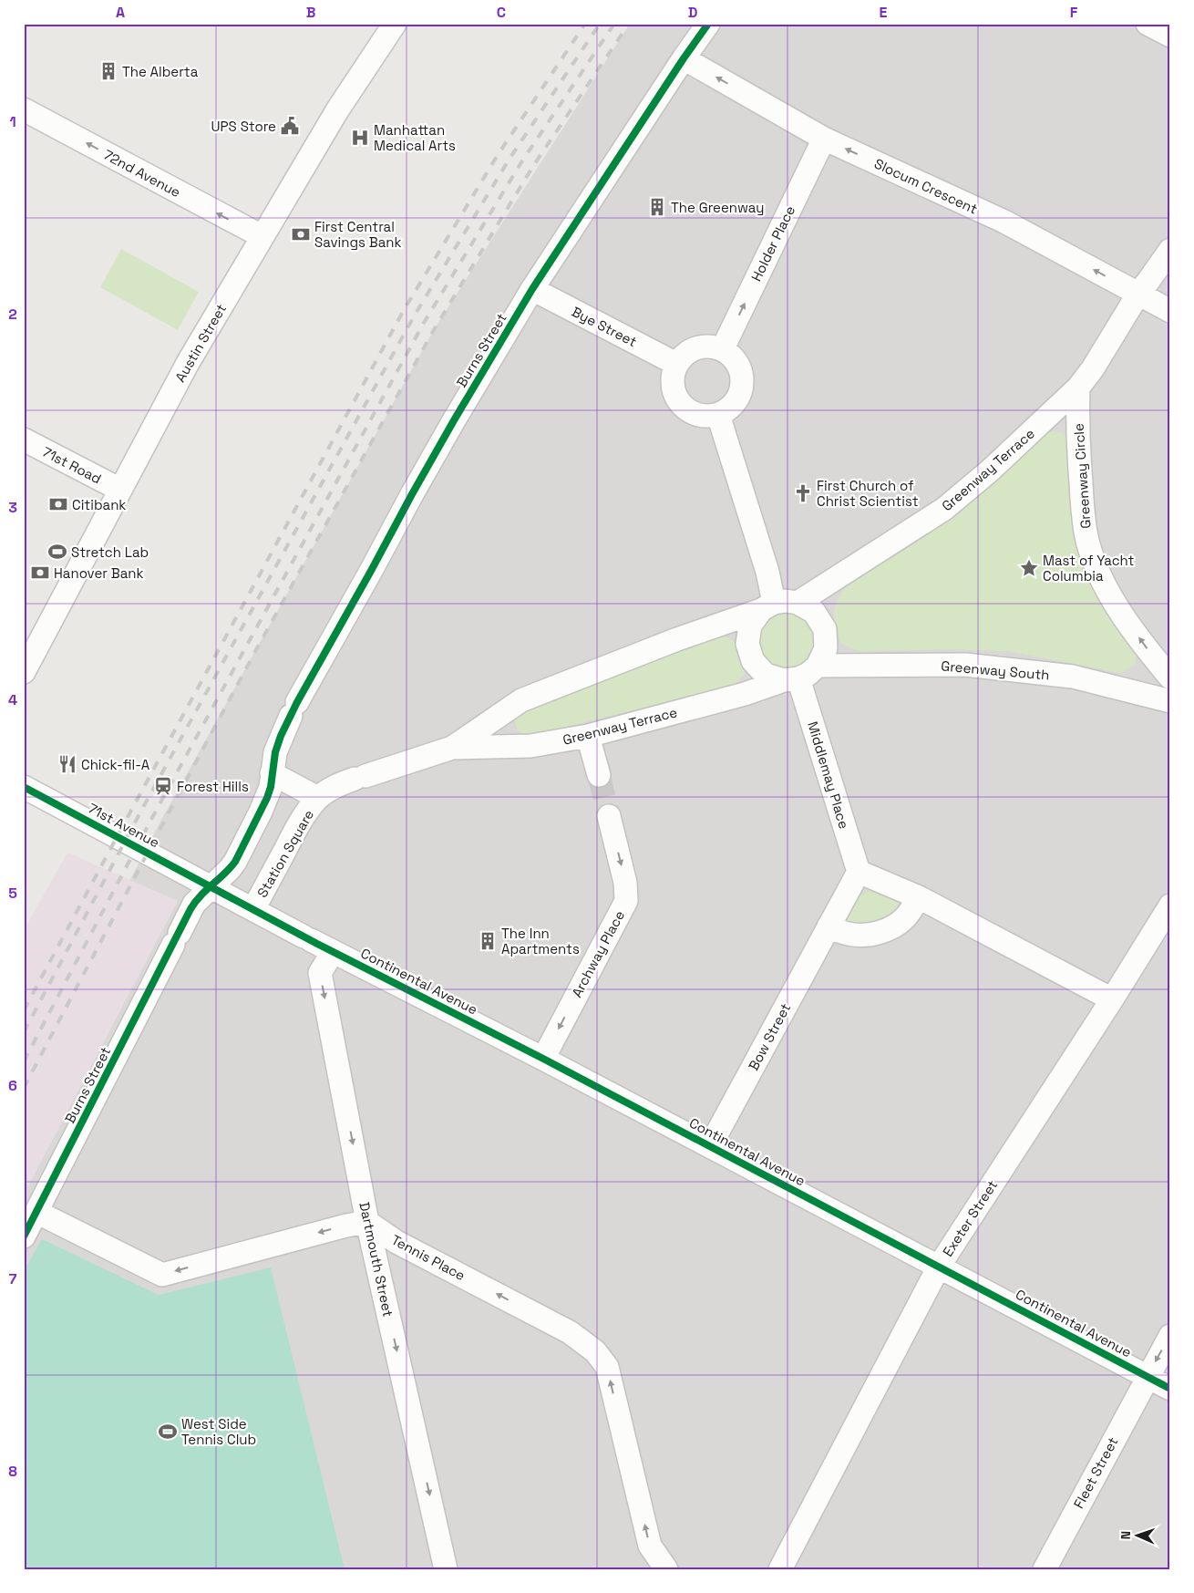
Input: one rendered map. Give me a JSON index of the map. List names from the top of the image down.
{
  "streets": {
    "street": [
      "72nd Avenue",
      "Slocum Crescent",
      "Holder Place",
      "Bye Street",
      "Austin Street",
      "Burns Street",
      "71st Road",
      "Greenway Terrace",
      "Greenway Circle",
      "Greenway South",
      "Middlemay Place",
      "71st Avenue",
      "Station Square",
      "Archway Place",
      "Continental Avenue",
      "Bow Street",
      "Exeter Street",
      "Tennis Place",
      "Dartmouth Street",
      "Fleet Street"
    ]
  },
  "crossings": [
    ["72nd Avenue", "Austin Street"],
    ["Slocum Crescent", "Holder Place"],
    ["Slocum Crescent", "Burns Street"],
    ["Slocum Crescent", "Greenway Terrace"],
    ["Holder Place", "Bye Street"],
    ["Bye Street", "Burns Street"],
    ["Austin Street", "71st Road"],
    ["Burns Street", "71st Avenue"],
    ["Burns Street", "Station Square"],
    ["Greenway Terrace", "Greenway Circle"],
    ["Greenway Terrace", "Greenway South"],
    ["Greenway Terrace", "Middlemay Place"],
    ["Greenway Terrace", "Station Square"],
    ["Greenway South", "Middlemay Place"],
    ["Middlemay Place", "Bow Street"],
    ["71st Avenue", "Station Square"],
    ["Station Square", "Continental Avenue"],
    ["Archway Place", "Continental Avenue"],
    ["Continental Avenue", "Bow Street"],
    ["Continental Avenue", "Exeter Street"],
    ["Continental Avenue", "Dartmouth Street"],
    ["Continental Avenue", "Fleet Street"],
    ["Tennis Place", "Dartmouth Street"]
  ],
  "one_way": [
    "72nd Avenue",
    "Slocum Crescent",
    "Holder Place",
    "Greenway Circle",
    "Archway Place",
    "Tennis Place",
    "Dartmouth Street"
  ],
  "places": {
    "building": ["The Alberta", "The Greenway", "The Inn Apartments"],
    "public building": ["UPS Store"],
    "hospital": ["Manhattan Medical Arts"],
    "bank": ["First Central Savings Bank", "Citibank", "Hanover Bank"],
    "church": ["First Church of Christ Scientist"],
    "sports": ["Stretch Lab", "West Side Tennis Club"],
    "place": ["Mast of Yacht Columbia"],
    "restaurant": ["Chick-fil-A"],
    "station": ["Forest Hills"]
  },
  "north": "left",
  "grid": {
    "columns": [
      "A",
      "B",
      "C",
      "D",
      "E",
      "F"
    ],
    "rows": [
      "1",
      "2",
      "3",
      "4",
      "5",
      "6",
      "7",
      "8"
    ]
  }
}
